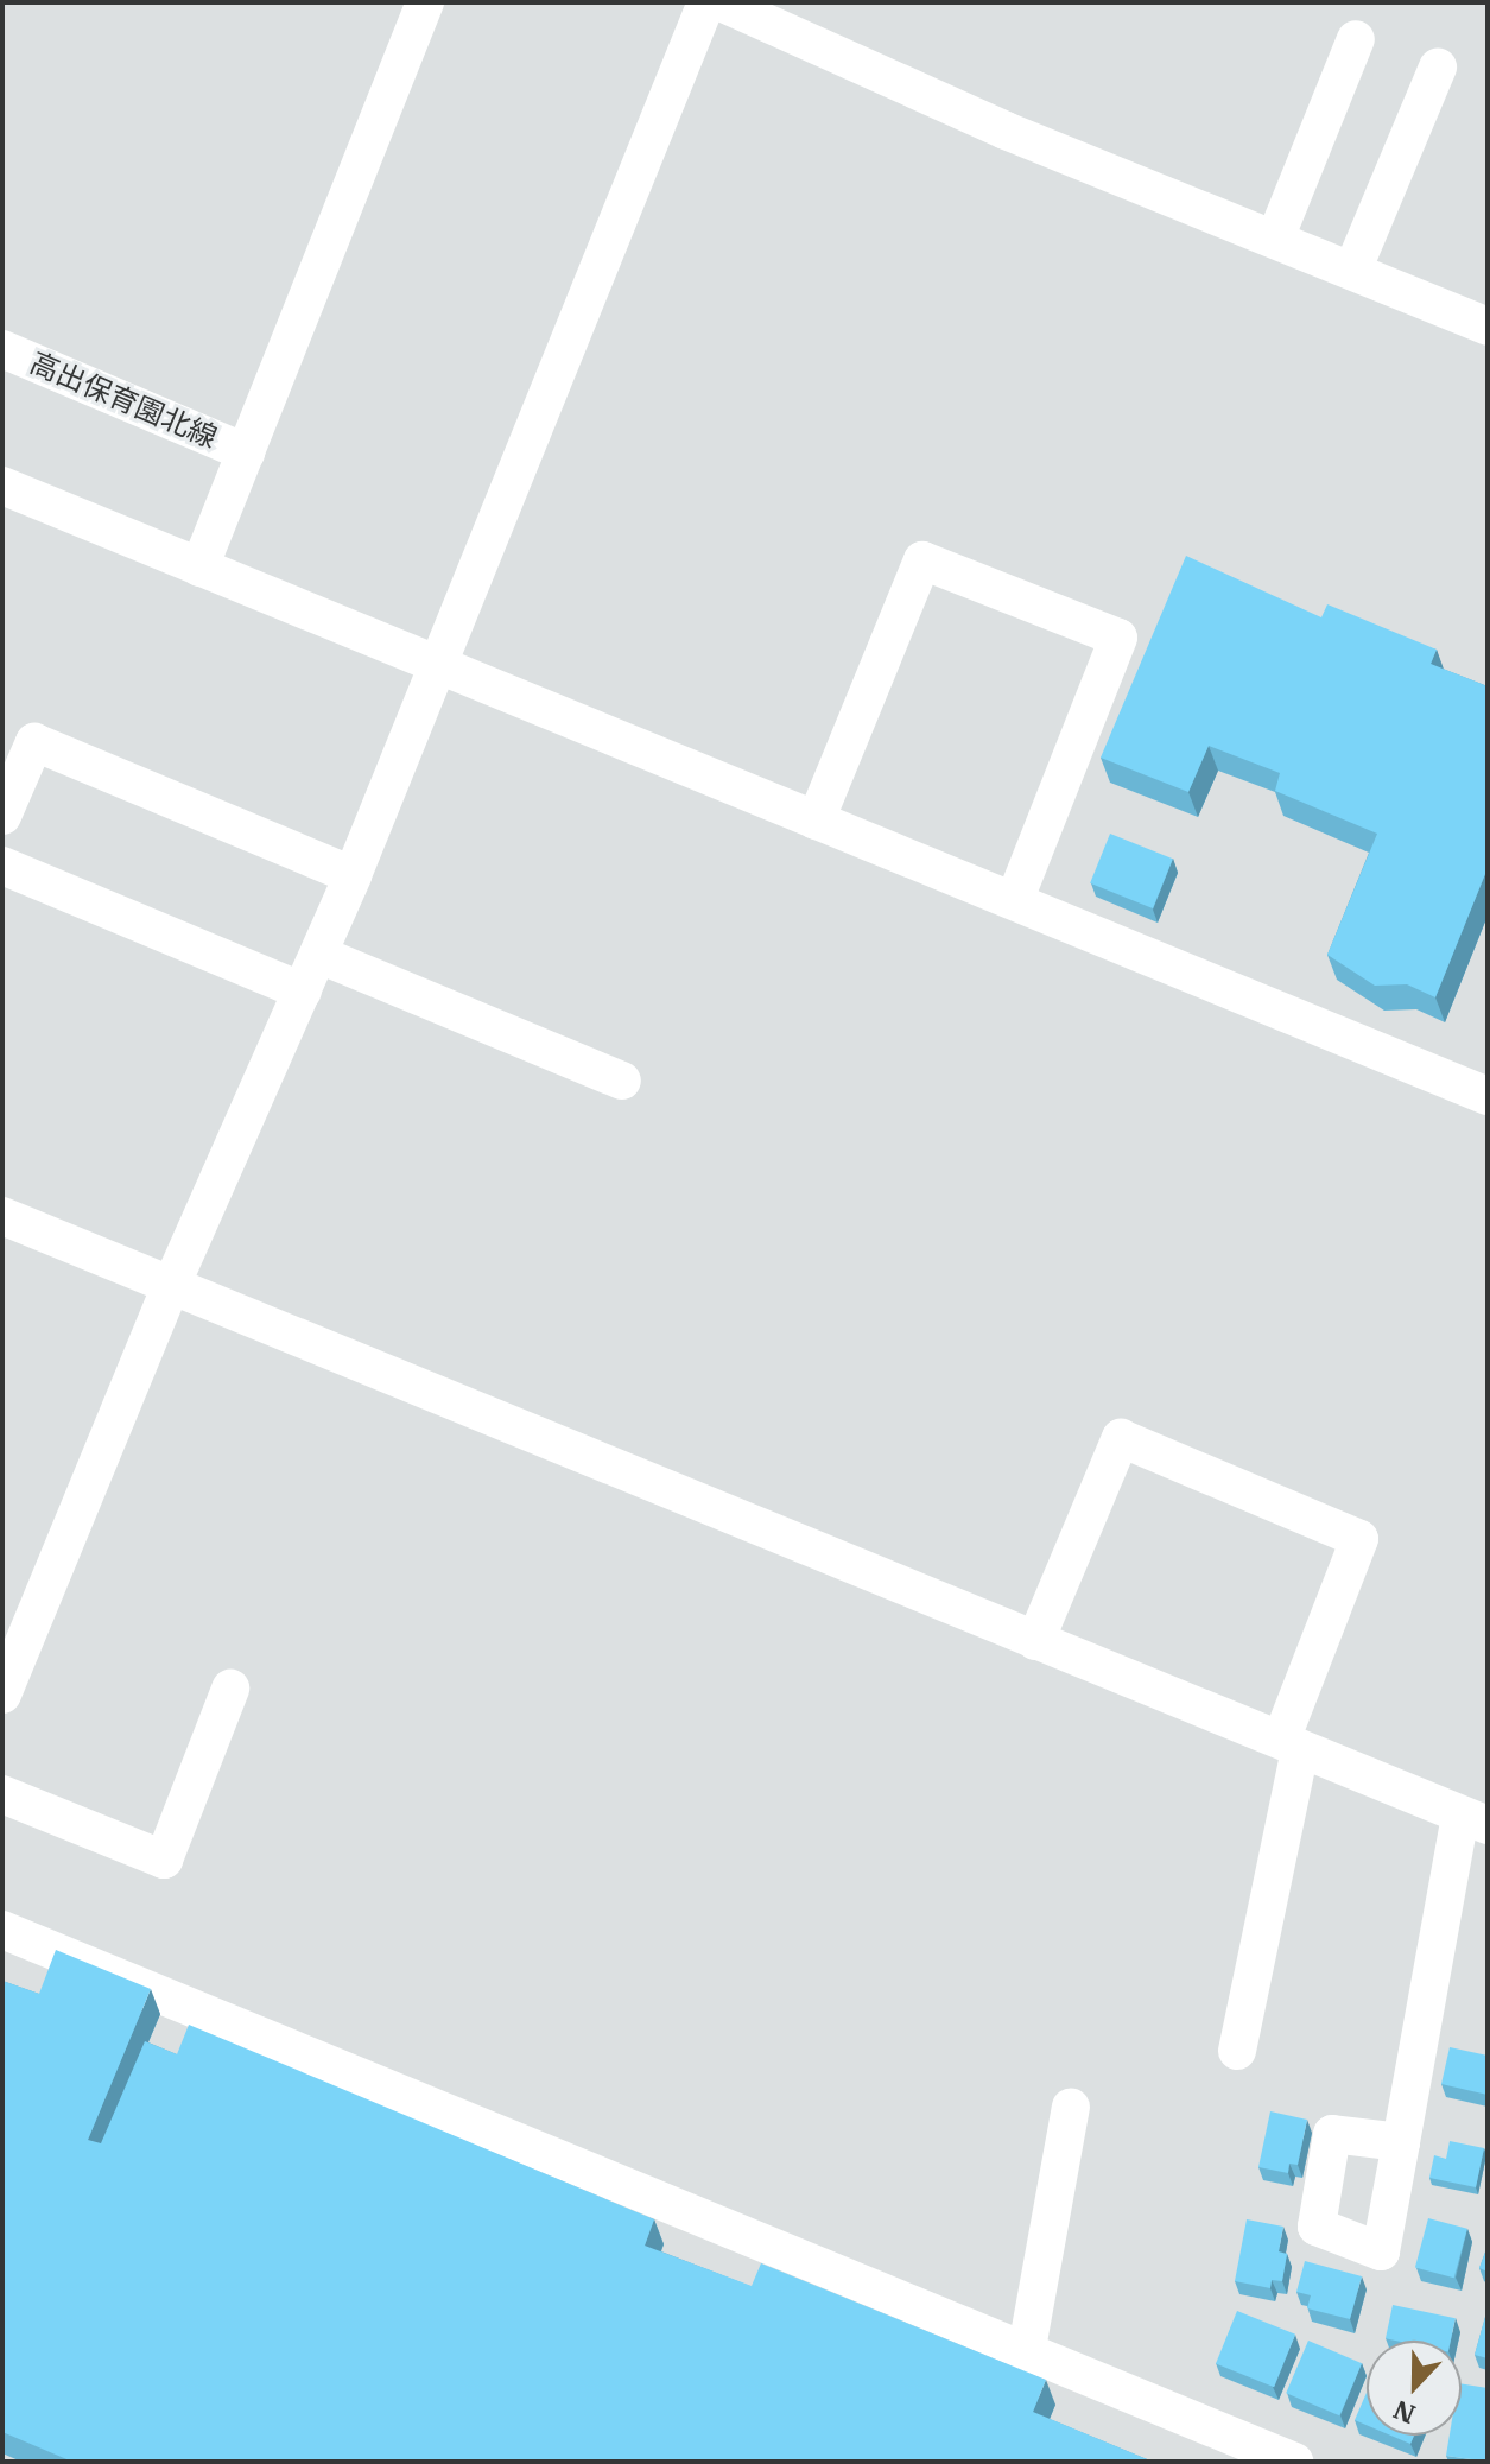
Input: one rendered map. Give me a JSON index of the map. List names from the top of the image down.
{
  "streets": {
    "street": ["高出保育園北線"]
  },
  "north": "bottom"
}
